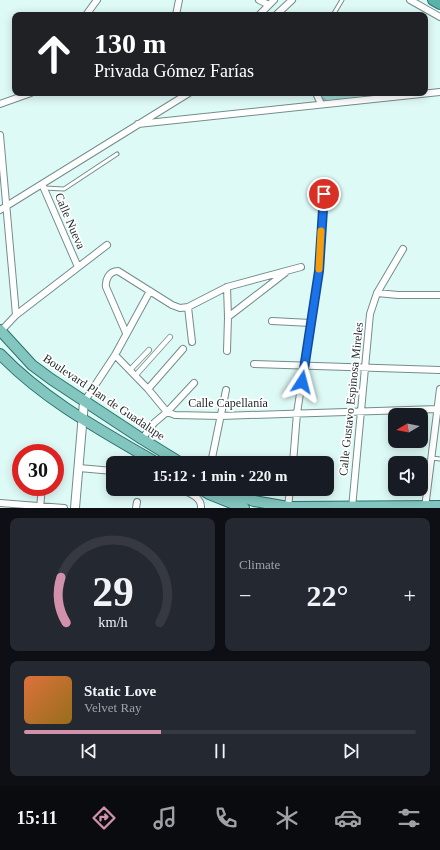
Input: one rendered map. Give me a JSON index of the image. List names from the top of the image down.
{
  "streets": {
    "main road": ["Boulevard Plan de Guadalupe"],
    "street": ["Calle Nueva", "Calle Gustavo Espinosa Mireles", "Calle Capellanía"]
  },
  "crossings": [
    ["Calle Gustavo Espinosa Mireles", "Calle Capellanía"]
  ],
  "north": "left",
  "page": {
    "turn": ["130 m", "Privada Gómez Farías"],
    "limit": "30",
    "trip": "15:12 · 1 min · 220 m",
    "tile": "Climate",
    "heat": ["−", "22°", "+"],
    "song": ["Static Love", "Velvet Ray"],
    "tabs": "15:11",
    "gauge": ["29", "km/h"]
  }
}
